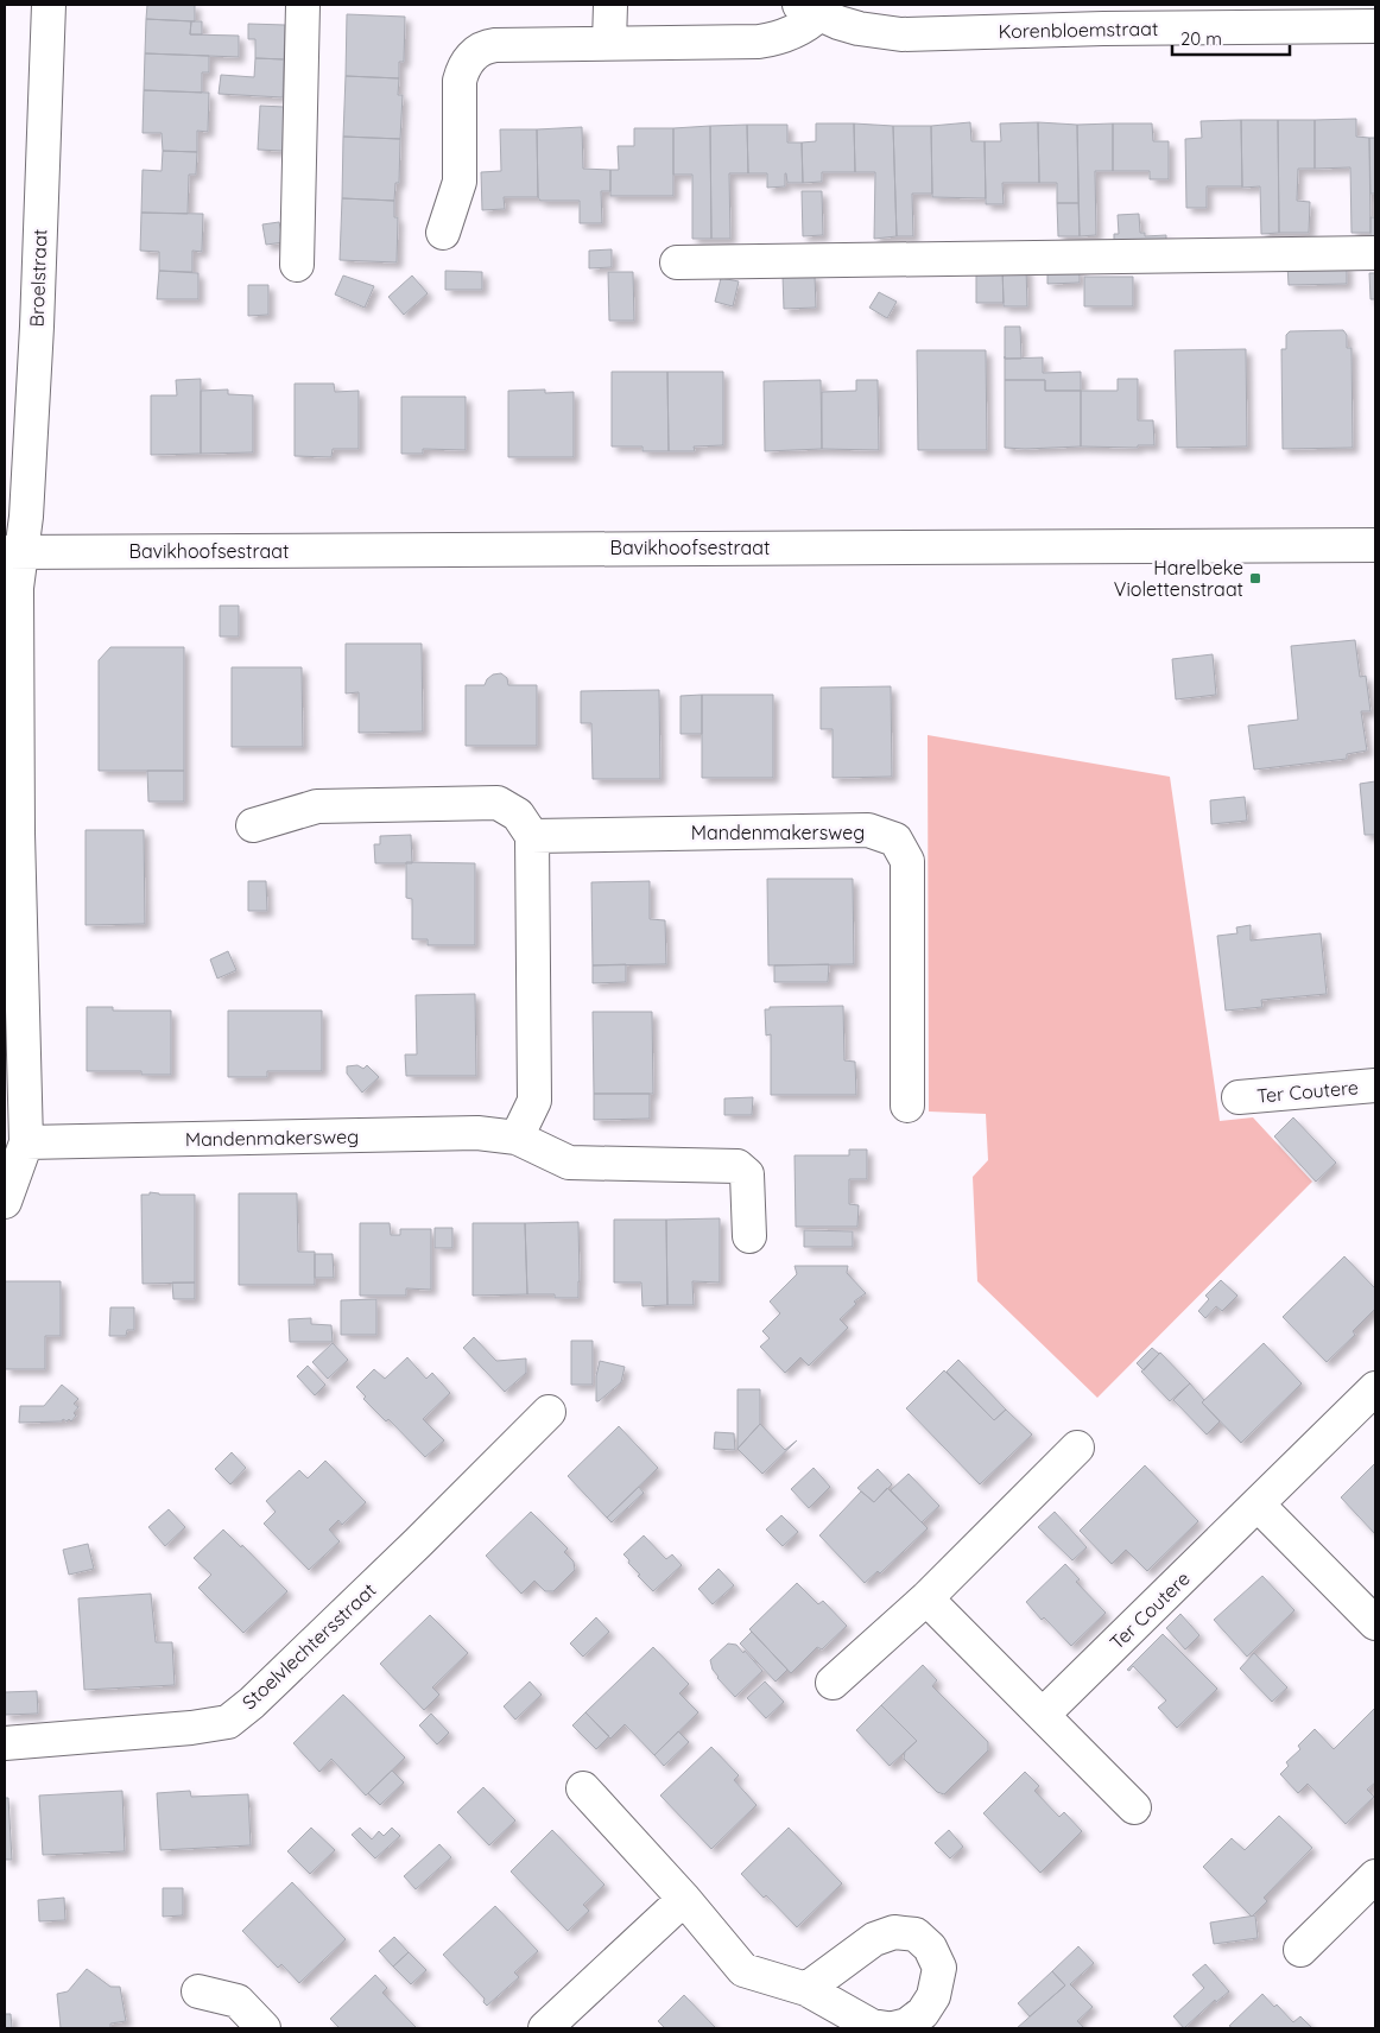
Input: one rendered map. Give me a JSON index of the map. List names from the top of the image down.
{
  "streets": {
    "street": [
      "Korenbloemstraat",
      "Broelstraat",
      "Bavikhoofsestraat",
      "Mandenmakersweg",
      "Ter Coutere",
      "Stoelvlechtersstraat"
    ]
  },
  "crossings": [
    ["Broelstraat", "Bavikhoofsestraat"]
  ],
  "places": {
    "transit": ["Harelbeke Violettenstraat"]
  },
  "scale_bar": "20 m"
}
